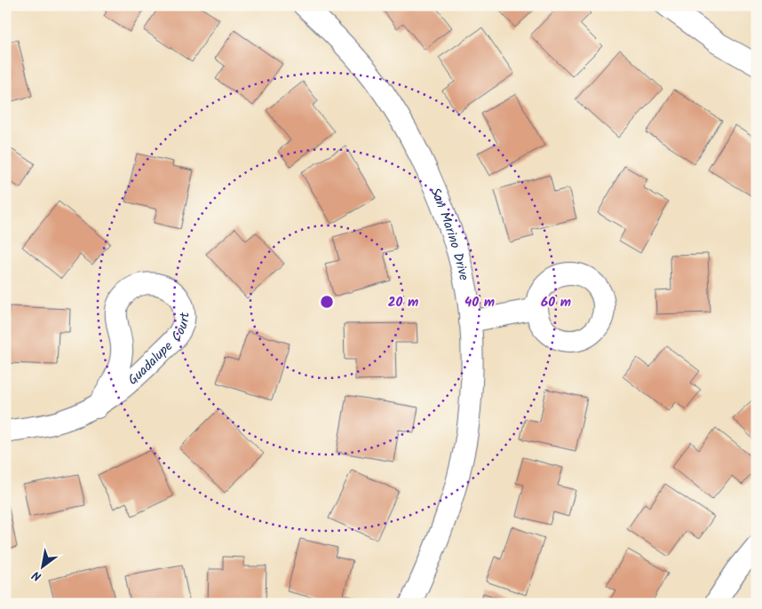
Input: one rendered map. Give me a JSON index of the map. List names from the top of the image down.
{
  "streets": {
    "street": ["San Marino Drive", "Guadalupe Court"]
  },
  "north": "bottom left",
  "rings": ["20 m", "40 m", "60 m"]
}
